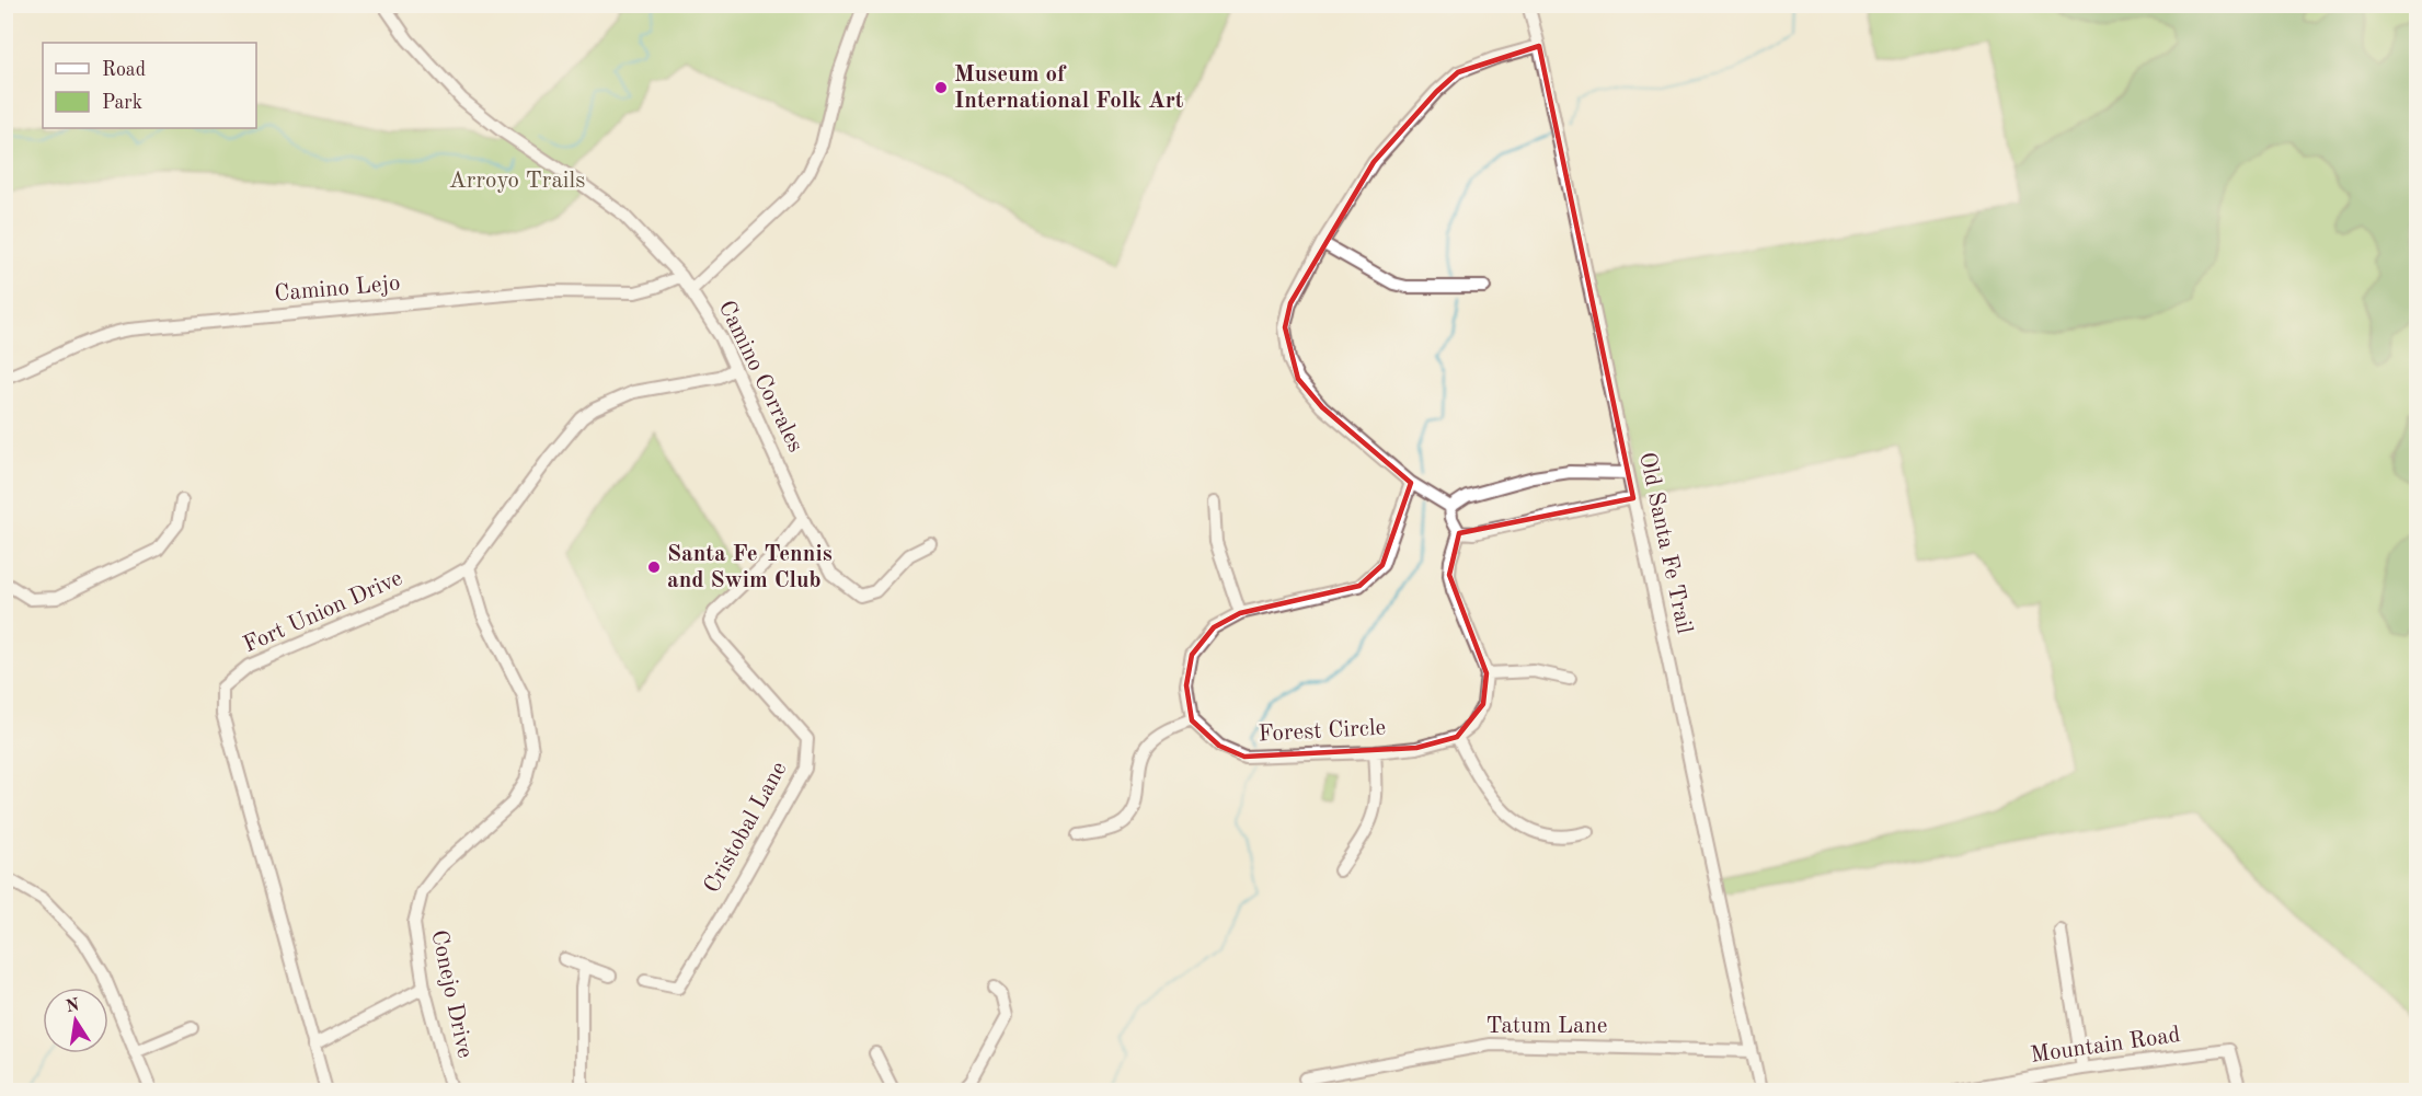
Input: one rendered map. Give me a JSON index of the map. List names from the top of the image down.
{
  "streets": {
    "street": [
      "Camino Lejo",
      "Camino Corrales",
      "Old Santa Fe Trail",
      "Fort Union Drive",
      "Forest Circle",
      "Cristobal Lane",
      "Conejo Drive",
      "Tatum Lane",
      "Mountain Road"
    ]
  },
  "crossings": [
    ["Camino Lejo", "Camino Corrales"],
    ["Camino Corrales", "Fort Union Drive"],
    ["Camino Corrales", "Cristobal Lane"],
    ["Old Santa Fe Trail", "Tatum Lane"],
    ["Fort Union Drive", "Conejo Drive"]
  ],
  "parks": ["Arroyo Trails"],
  "places": ["Museum of International Folk Art", "Santa Fe Tennis and Swim Club"],
  "legend": ["Road", "Park"],
  "north": "top"
}
